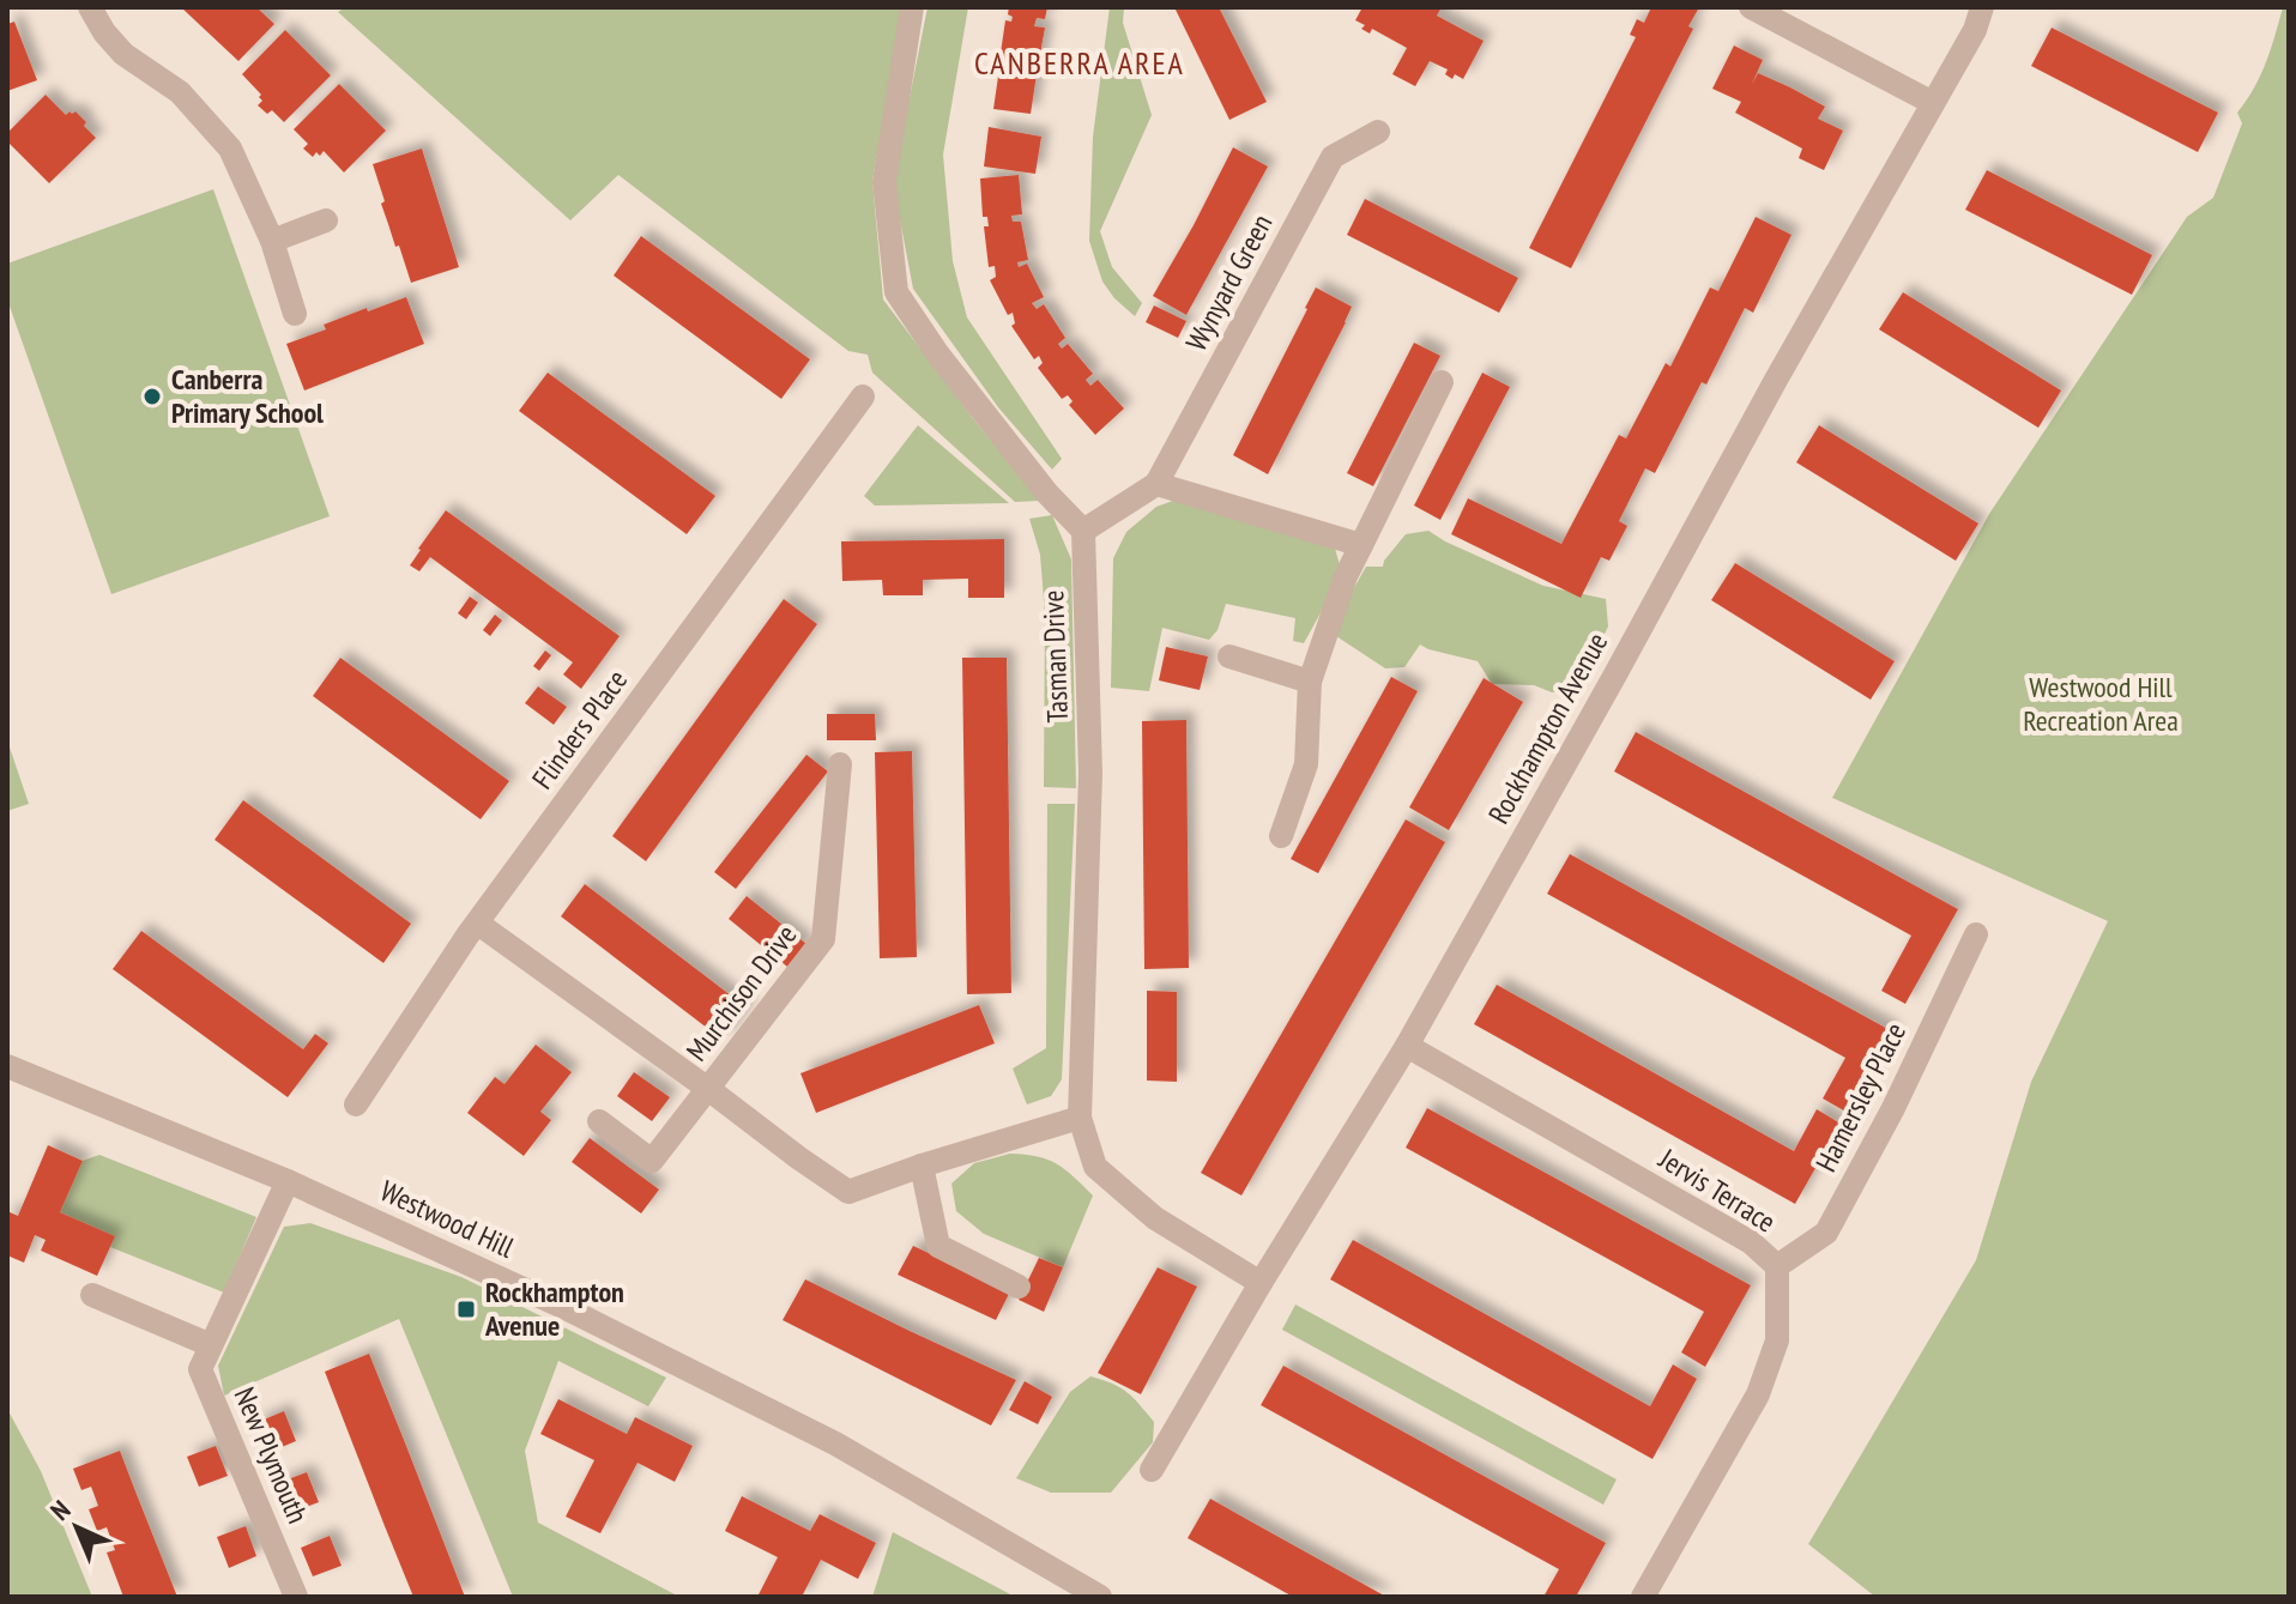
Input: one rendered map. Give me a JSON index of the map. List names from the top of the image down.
{
  "streets": {
    "street": [
      "Wynyard Green",
      "Tasman Drive",
      "Rockhampton Avenue",
      "Flinders Place",
      "Murchison Drive",
      "Hamersley Place",
      "Jervis Terrace",
      "Westwood Hill",
      "New Plymouth"
    ]
  },
  "crossings": [
    ["Wynyard Green", "Tasman Drive"],
    ["Tasman Drive", "Rockhampton Avenue"],
    ["Tasman Drive", "Murchison Drive"],
    ["Rockhampton Avenue", "Jervis Terrace"],
    ["Flinders Place", "Murchison Drive"],
    ["Hamersley Place", "Jervis Terrace"],
    ["Westwood Hill", "New Plymouth"]
  ],
  "districts": ["CANBERRA AREA"],
  "parks": ["Westwood Hill Recreation Area"],
  "places": {
    "other": ["Canberra Primary School"],
    "transit": ["Rockhampton Avenue"]
  },
  "north": "top left"
}
